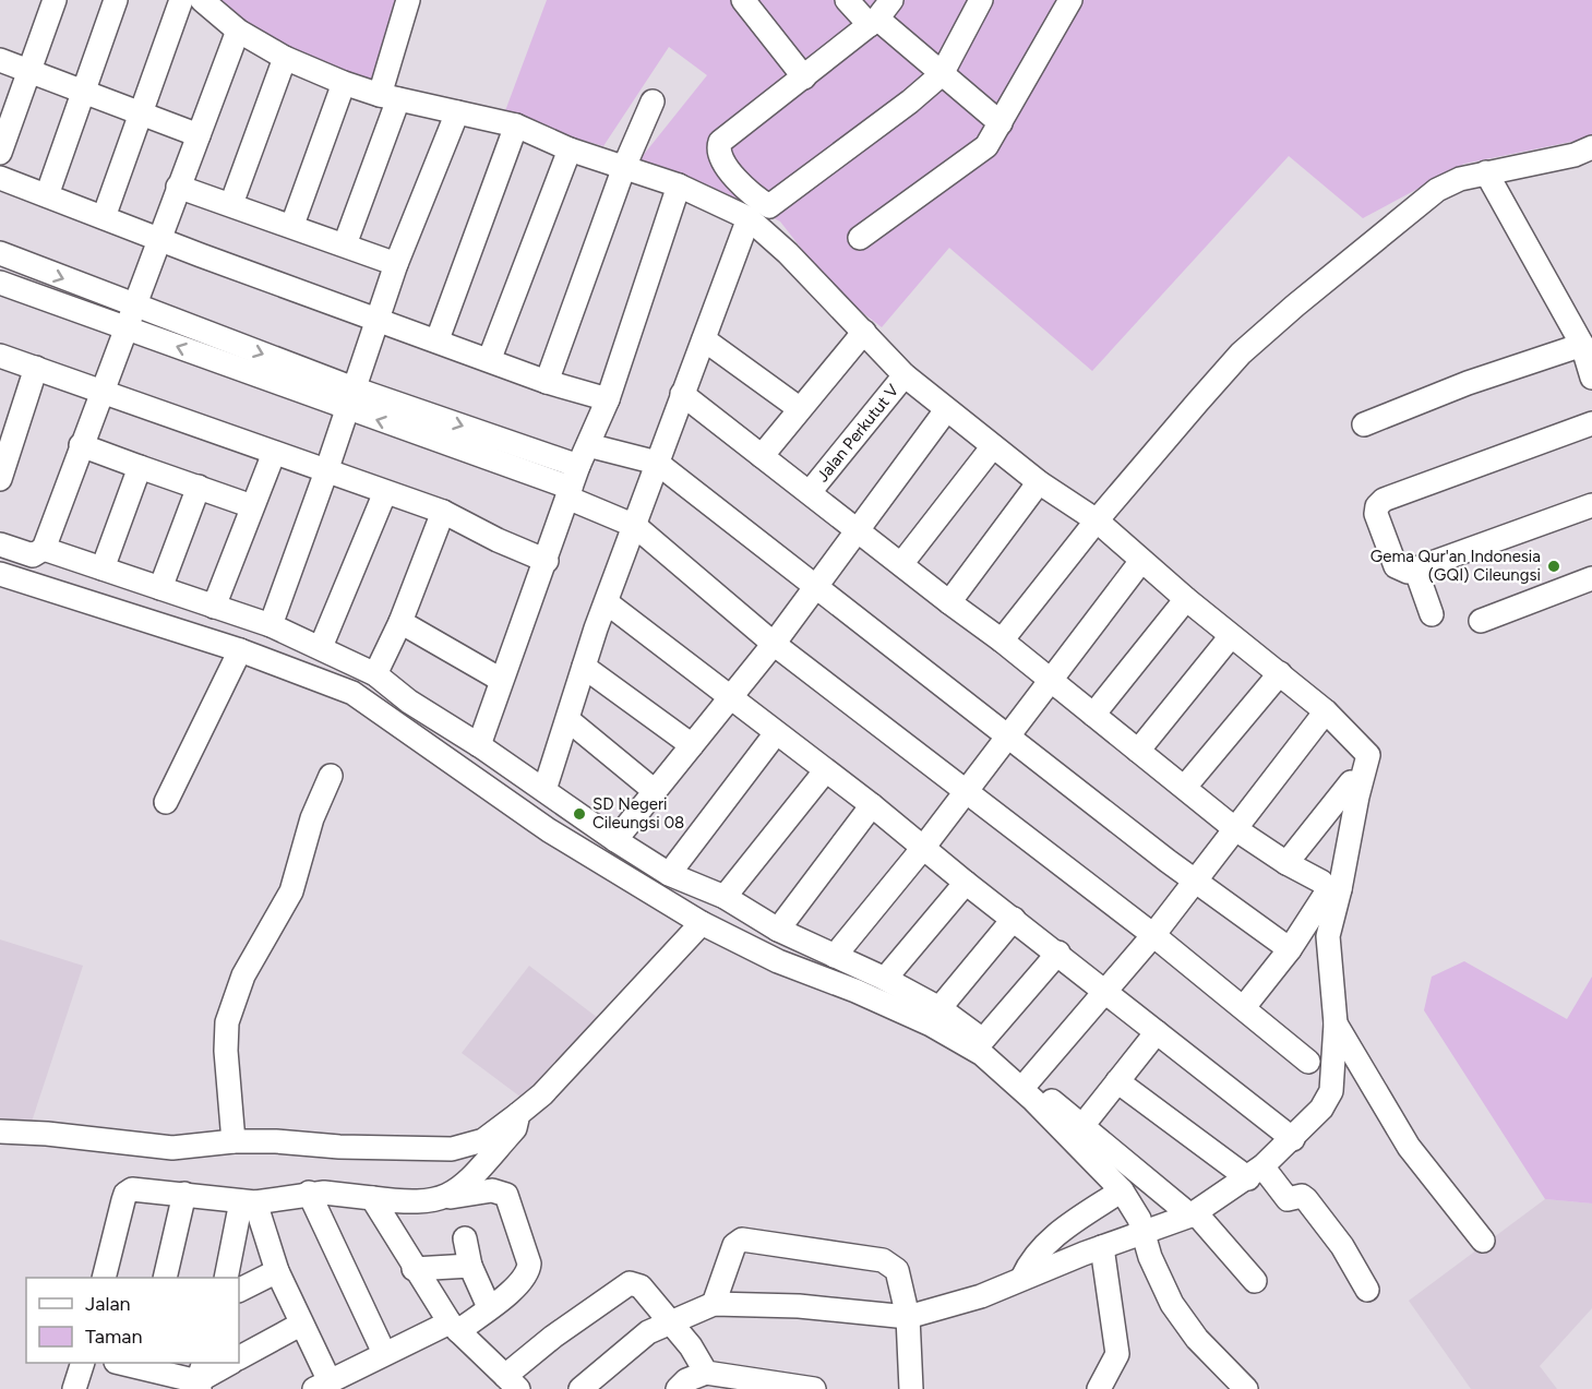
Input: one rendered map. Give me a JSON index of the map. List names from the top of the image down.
{
  "streets": {
    "street": ["Jalan Perkutut V"]
  },
  "places": ["Gema Qur'an Indonesia (GQI) Cileungsi", "SD Negeri Cileungsi 08"],
  "legend": ["Jalan", "Taman"]
}
